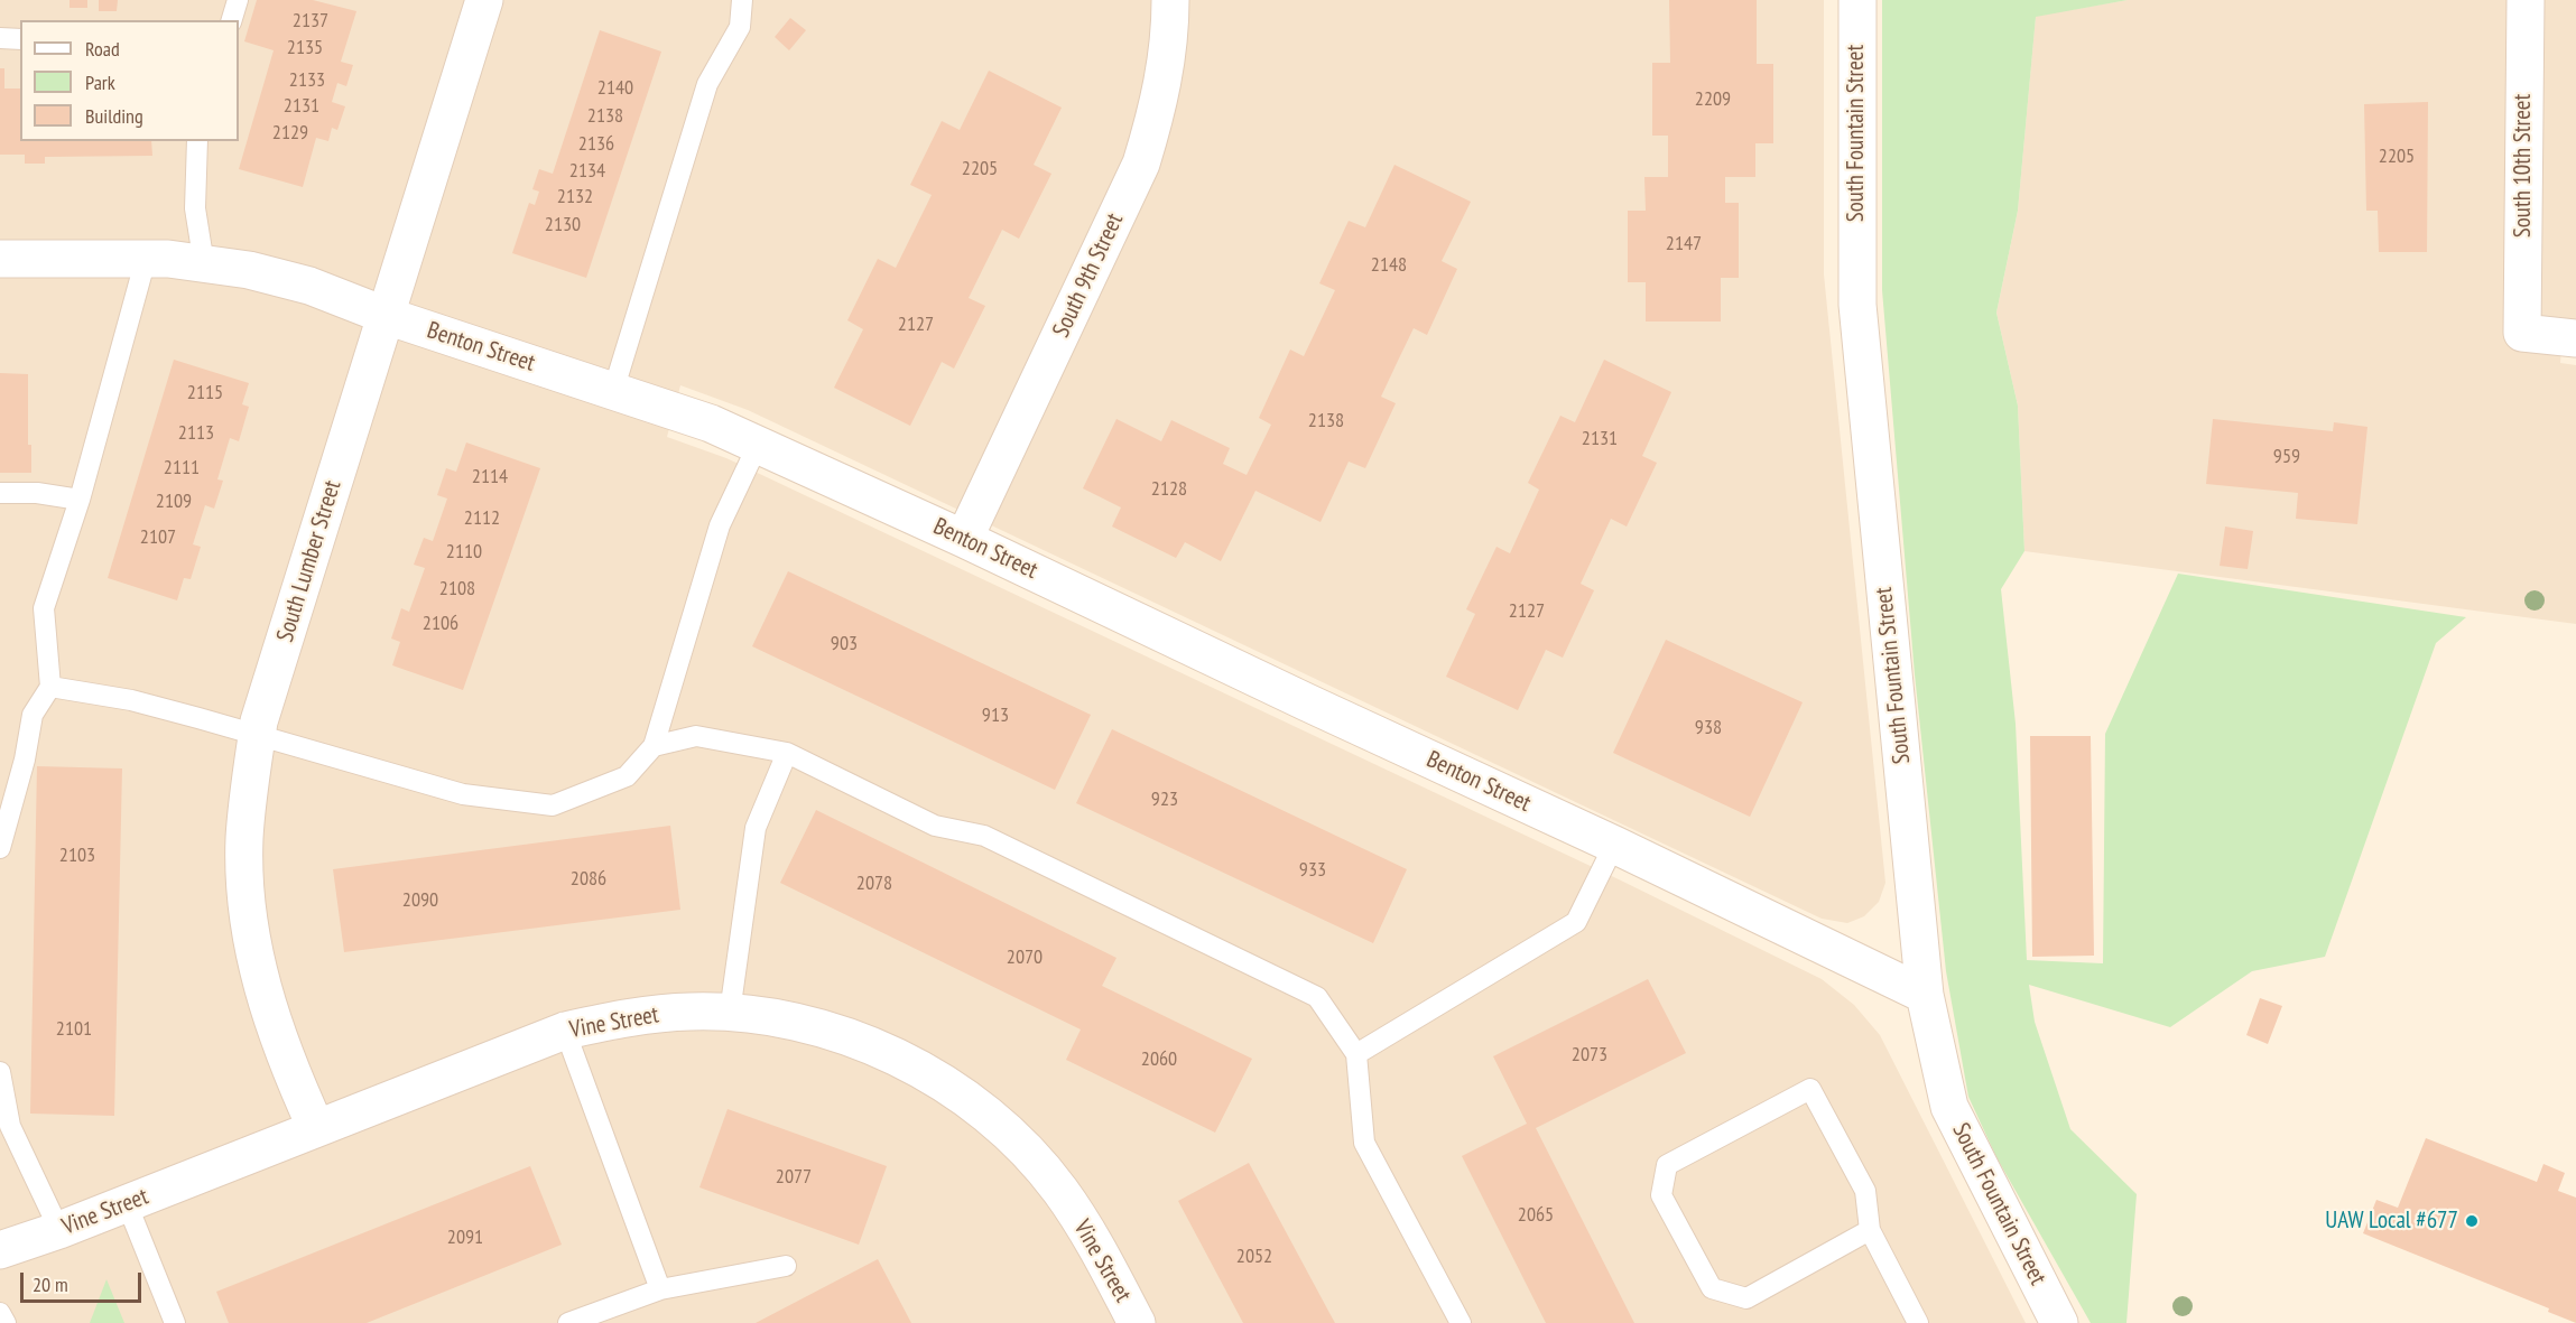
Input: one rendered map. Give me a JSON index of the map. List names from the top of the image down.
{
  "streets": {
    "street": [
      "South Fountain Street",
      "South 10th Street",
      "South 9th Street",
      "Benton Street",
      "South Lumber Street",
      "Vine Street"
    ]
  },
  "crossings": [
    ["South Fountain Street", "Benton Street"],
    ["South 9th Street", "Benton Street"],
    ["Benton Street", "South Lumber Street"],
    ["South Lumber Street", "Vine Street"]
  ],
  "places": ["UAW Local #677"],
  "house_numbers": [
    "2137",
    "2135",
    "2133",
    "2140",
    "2209",
    "2131",
    "2138",
    "2129",
    "2136",
    "2205",
    "2205",
    "2134",
    "2132",
    "2130",
    "2147",
    "2148",
    "2127",
    "2115",
    "2138",
    "2113",
    "2131",
    "959",
    "2111",
    "2114",
    "2128",
    "2109",
    "2112",
    "2107",
    "2110",
    "2108",
    "2127",
    "2106",
    "903",
    "913",
    "938",
    "923",
    "2103",
    "933",
    "2086",
    "2078",
    "2090",
    "2070",
    "2101",
    "2073",
    "2060",
    "2077",
    "2065",
    "2091",
    "2052"
  ],
  "legend": ["Road", "Park", "Building"],
  "scale_bar": "20 m"
}
